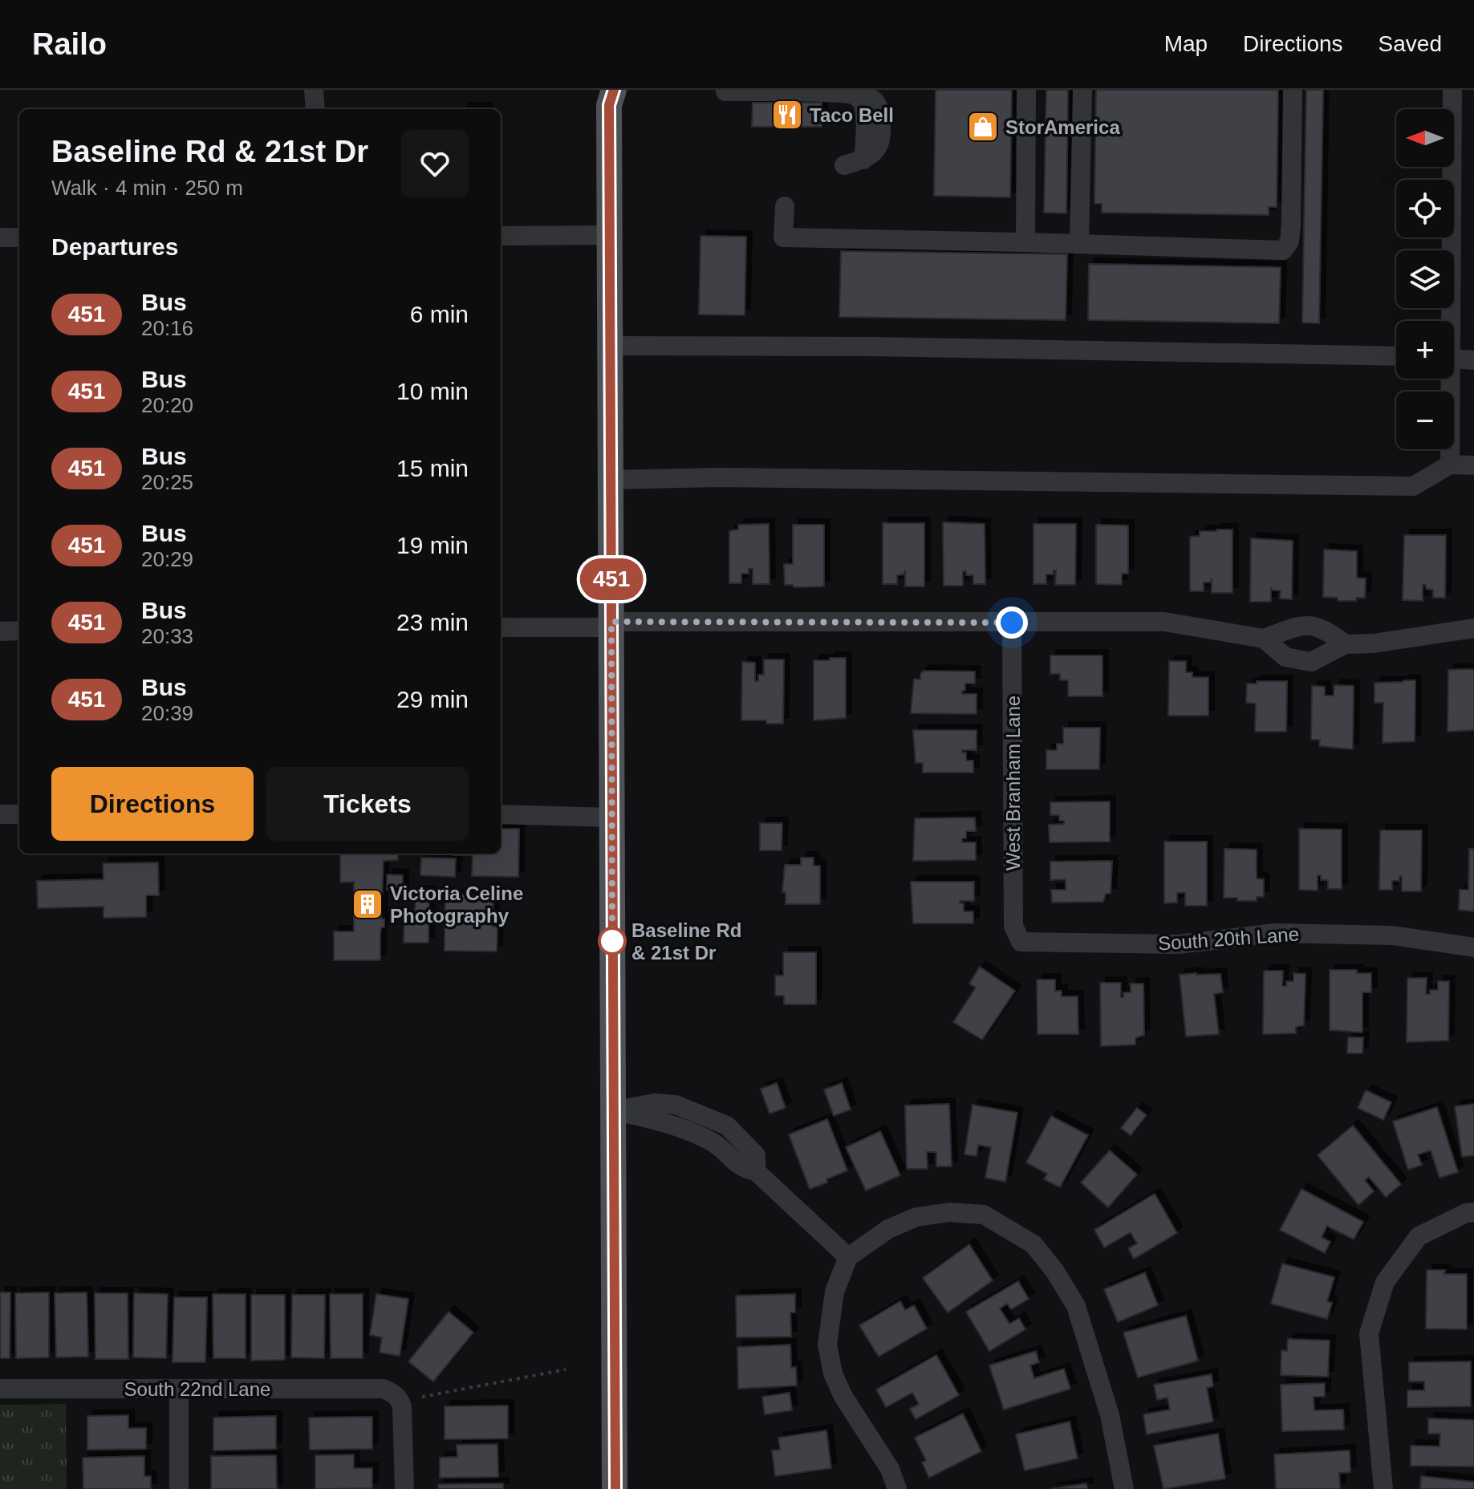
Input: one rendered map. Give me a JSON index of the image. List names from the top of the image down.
{
  "streets": {
    "street": ["West Branham Lane", "South 20th Lane", "South 22nd Lane"]
  },
  "crossings": [
    ["West Branham Lane", "South 20th Lane"]
  ],
  "places": {
    "restaurant": ["Taco Bell"],
    "shop": ["StorAmerica"],
    "building": ["Victoria Celine Photography"],
    "other": ["Baseline Rd & 21st Dr"]
  },
  "lines": ["bus line 451"],
  "north": "left",
  "page": {
    "header": "Railo",
    "nav": ["Map", "Directions", "Saved"],
    "on_map": "451",
    "map_buttons": ["+", "−"],
    "heading": [
      ["Baseline Rd & 21st Dr", "Walk · 4 min · 250 m"],
      "Departures"
    ],
    "list": [
      {
        "mark": "451",
        "name": "Bus",
        "note": "20:16",
        "value": "6 min"
      },
      {
        "mark": "451",
        "name": "Bus",
        "note": "20:20",
        "value": "10 min"
      },
      {
        "mark": "451",
        "name": "Bus",
        "note": "20:25",
        "value": "15 min"
      },
      {
        "mark": "451",
        "name": "Bus",
        "note": "20:29",
        "value": "19 min"
      },
      {
        "mark": "451",
        "name": "Bus",
        "note": "20:33",
        "value": "23 min"
      },
      {
        "mark": "451",
        "name": "Bus",
        "note": "20:39",
        "value": "29 min"
      }
    ],
    "buttons": ["Directions", "Tickets"]
  }
}
